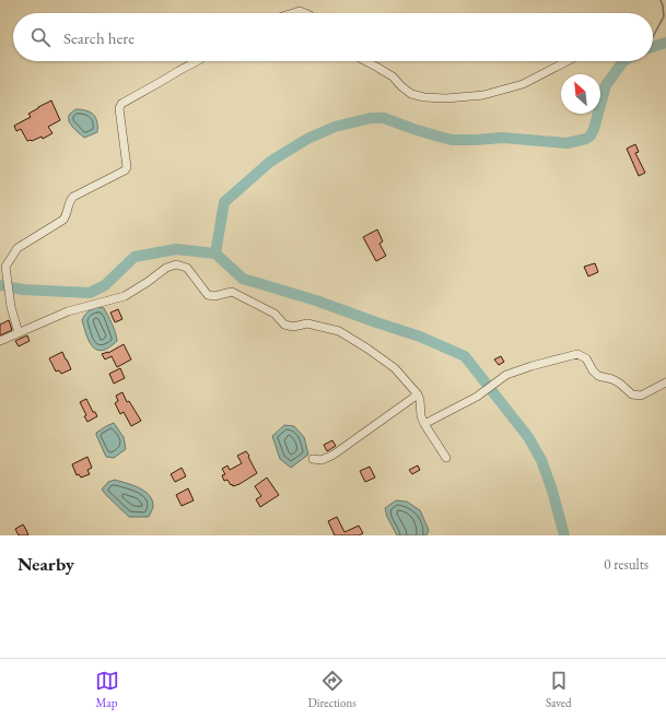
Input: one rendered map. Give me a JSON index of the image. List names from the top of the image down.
{
  "north": "top left",
  "page": {
    "search": "Search here",
    "heading": ["Nearby", "0 results"],
    "nav": ["Map", "Directions", "Saved"]
  }
}
